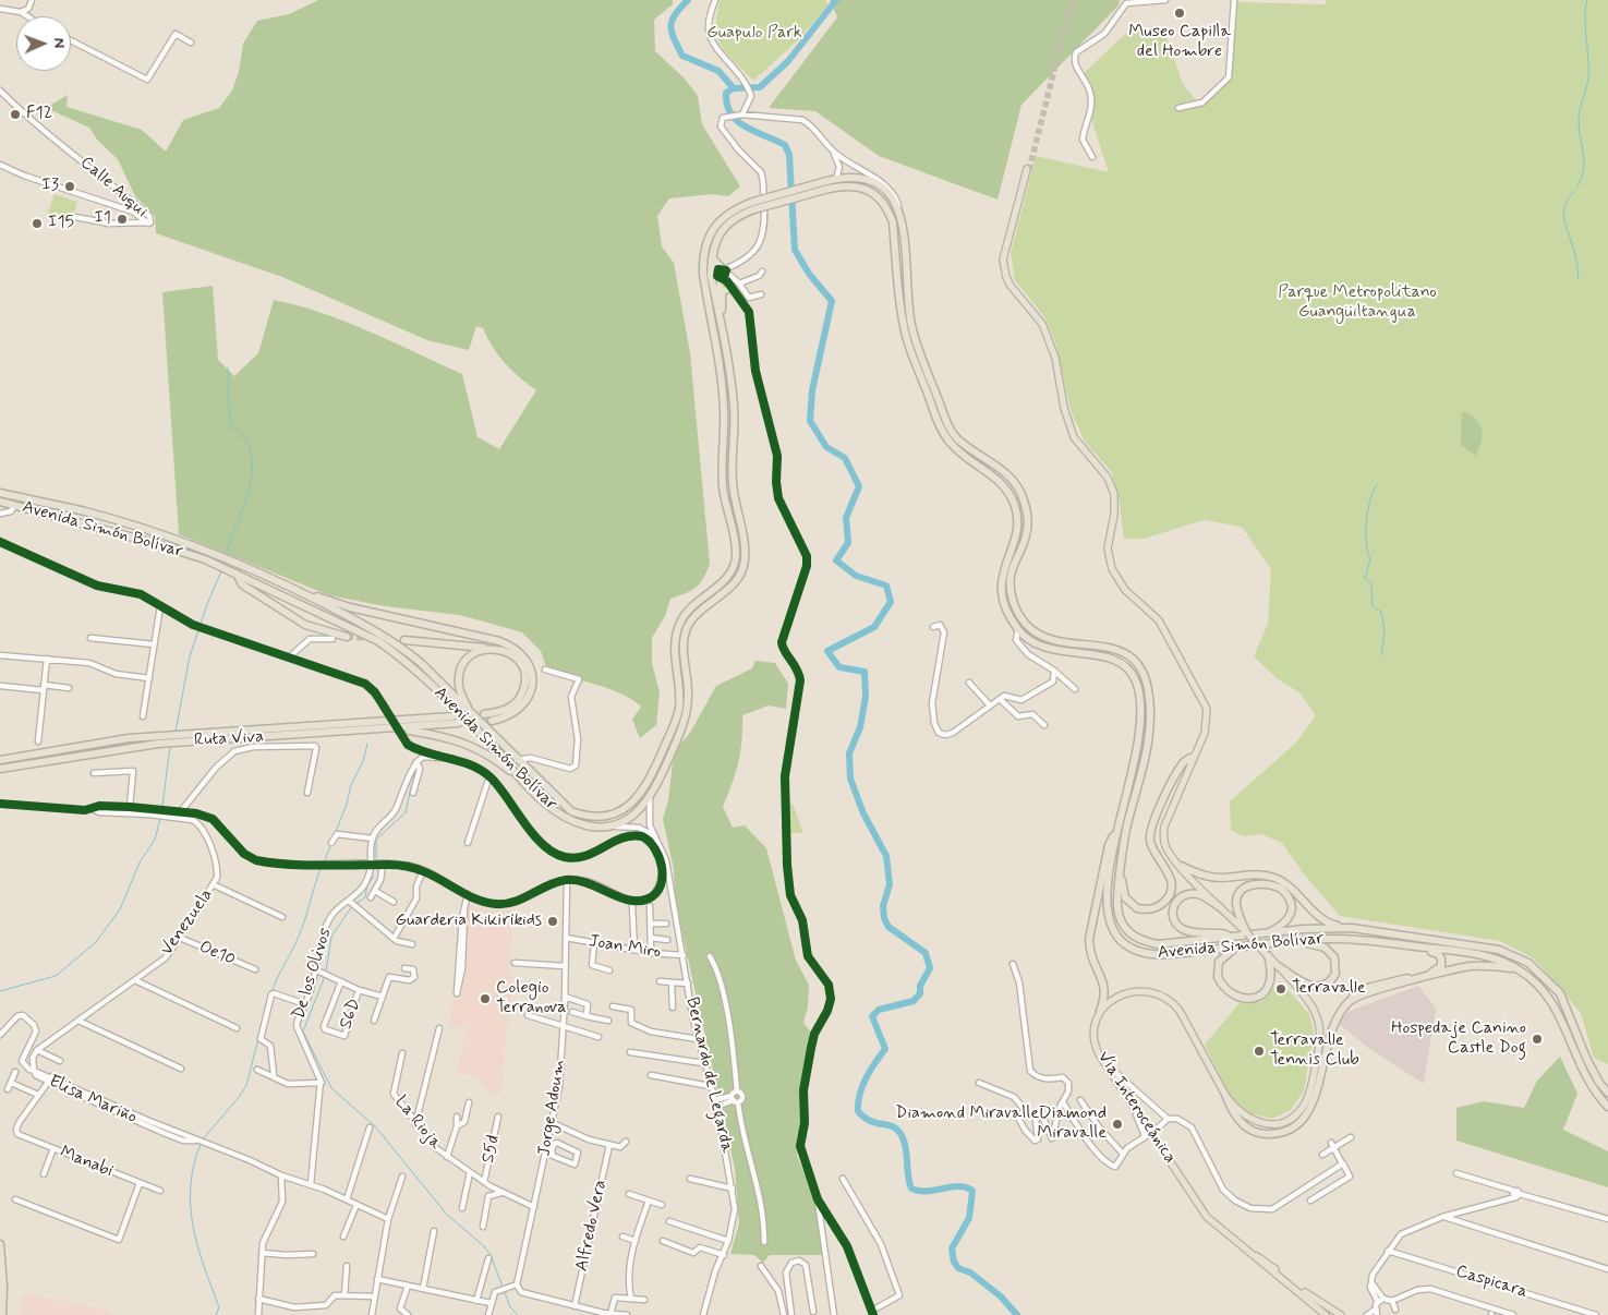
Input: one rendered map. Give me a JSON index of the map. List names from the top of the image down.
{
  "streets": {
    "highway": ["Avenida Simón Bolívar", "Ruta Viva"],
    "main road": ["Vía Interoceánica"],
    "street": [
      "Calle Auqui",
      "Venezuela",
      "Joan Miro",
      "Oe10",
      "De los Olivos",
      "S6D",
      "Bernardo de Legarda",
      "Elisa Mariño",
      "Jorge Adoum",
      "La Rioja",
      "S5d",
      "Manabi",
      "Alfredo Vera",
      "Caspicara"
    ]
  },
  "crossings": [
    ["Avenida Simón Bolívar", "Bernardo de Legarda"],
    ["Venezuela", "Oe10"],
    ["Joan Miro", "Bernardo de Legarda"],
    ["Joan Miro", "Jorge Adoum"],
    ["Jorge Adoum", "La Rioja"],
    ["La Rioja", "S5d"]
  ],
  "parks": ["Guapulo Park", "Parque Metropolitano Guangüiltangua"],
  "places": [
    "Museo Capilla del Hombre",
    "F12",
    "I3",
    "I1",
    "I15",
    "Guarderia Kikirikids",
    "Terravalle",
    "Colegio Terranova",
    "Hospedaje Canino Castle Dog",
    "Terravalle Tennis Club",
    "Diamond MiravalleDiamond Miravalle"
  ],
  "north": "right"
}
